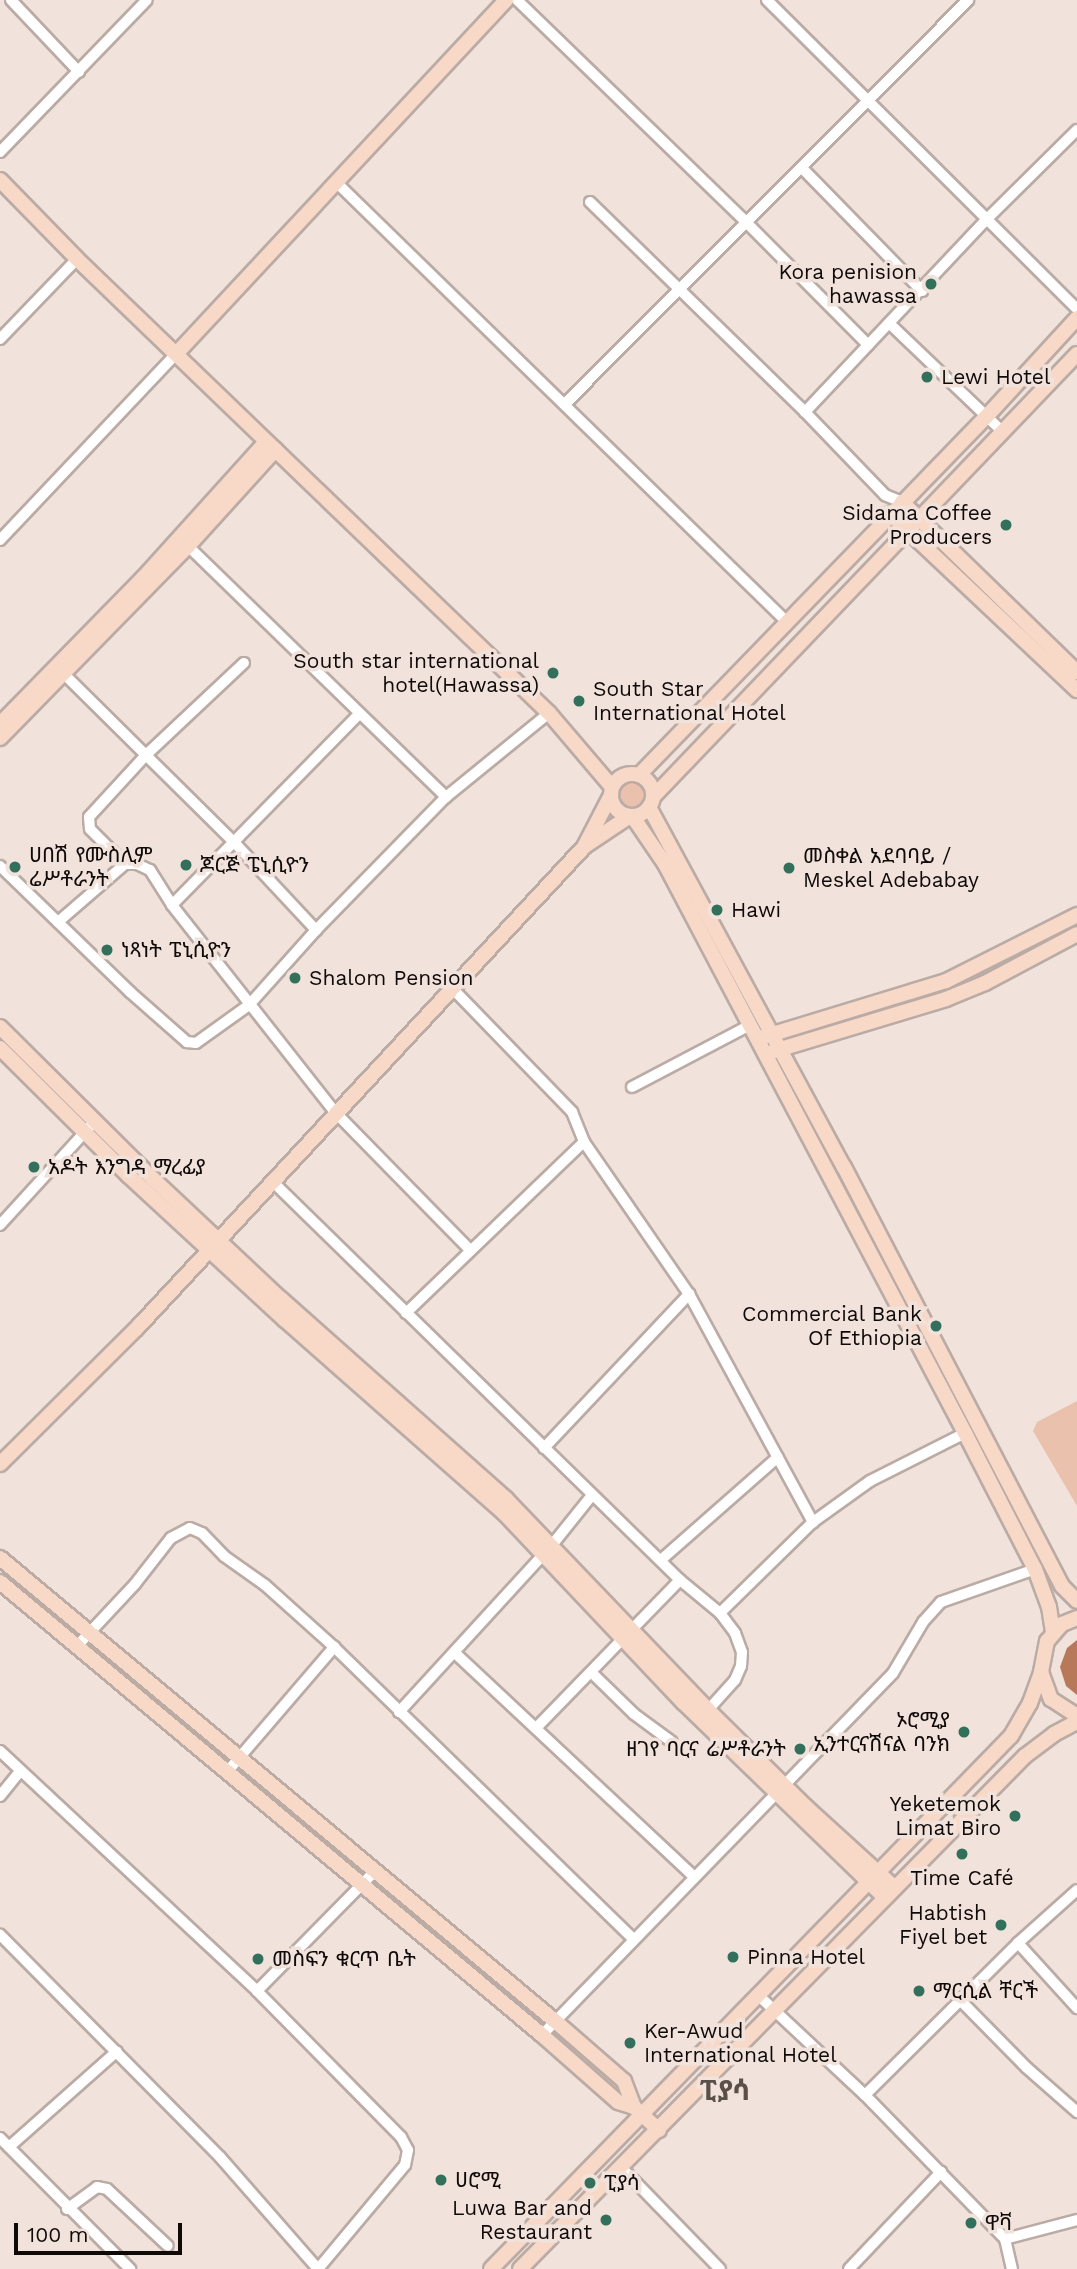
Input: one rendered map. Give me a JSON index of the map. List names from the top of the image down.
{
  "districts": ["ፒያሳ"],
  "places": [
    "Kora penision hawassa",
    "Lewi Hotel",
    "Sidama Coffee Producers",
    "South star international hotel(Hawassa)",
    "South Star International Hotel",
    "ጆርጅ ፔኒሲዮን",
    "ሀበሽ የሙስሊም ሬሥቶራንት",
    "መስቀል አደባባይ / Meskel Adebabay",
    "Hawi",
    "ነጻነት ፔኒሲዮን",
    "Shalom Pension",
    "አዶት እንግዳ ማረፊያ",
    "Commercial Bank Of Ethiopia",
    "ኦሮሚያ ኢንተርናሽናል ባንክ",
    "ዘገየ ባርና ሬሥቶራንት",
    "Yeketemok Limat Biro",
    "Time Café",
    "Habtish Fiyel bet",
    "Pinna Hotel",
    "መስፍን ቁርጥ ቤት",
    "ማርሲል ቸርች",
    "Ker-Awud International Hotel",
    "ሀሮሚ",
    "ፒያሳ",
    "Luwa Bar and Restaurant",
    "ዋቫ"
  ],
  "scale_bar": "100 m"
}
